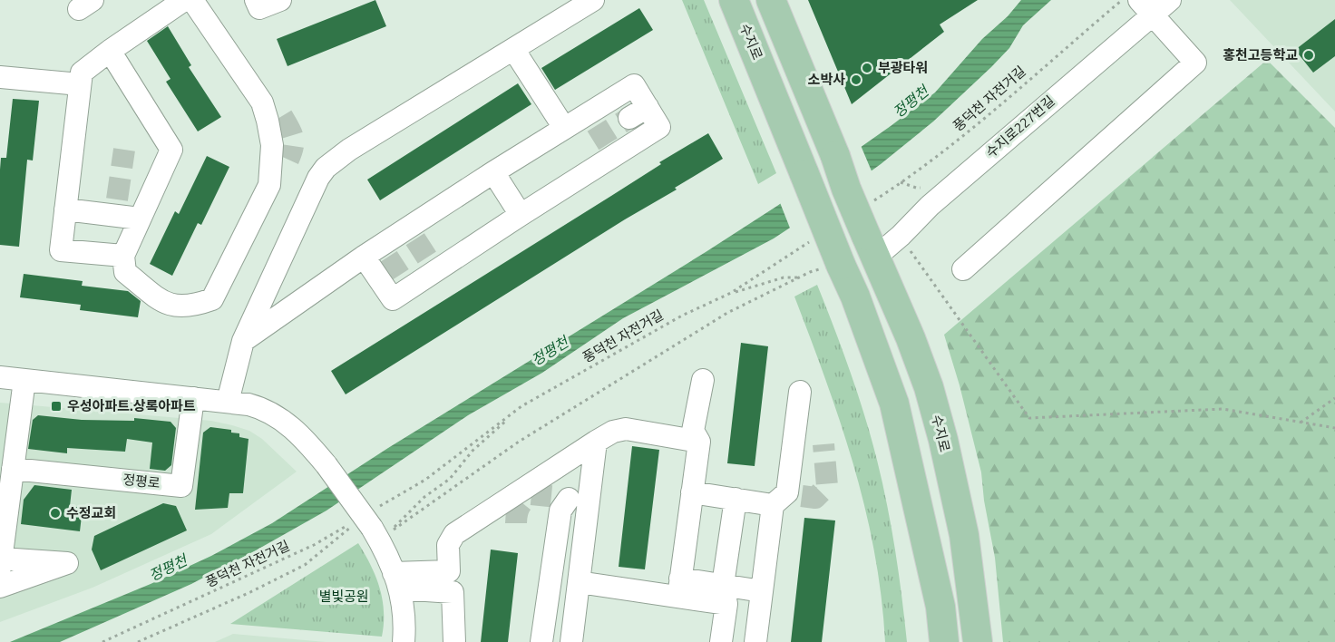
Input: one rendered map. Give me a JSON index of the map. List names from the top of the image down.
{
  "streets": {
    "main road": ["수지로"],
    "street": ["수지로227번길", "정평로"],
    "path": ["풍덕천 자전거길"]
  },
  "crossings": [
    ["수지로", "수지로227번길"]
  ],
  "water": ["정평천"],
  "parks": ["별빛공원"],
  "places": {
    "other": [
      "홍천고등학교",
      "부광타워",
      "소박사",
      "수정교회"
    ],
    "transit": ["우성아파트.상록아파트"]
  }
}
